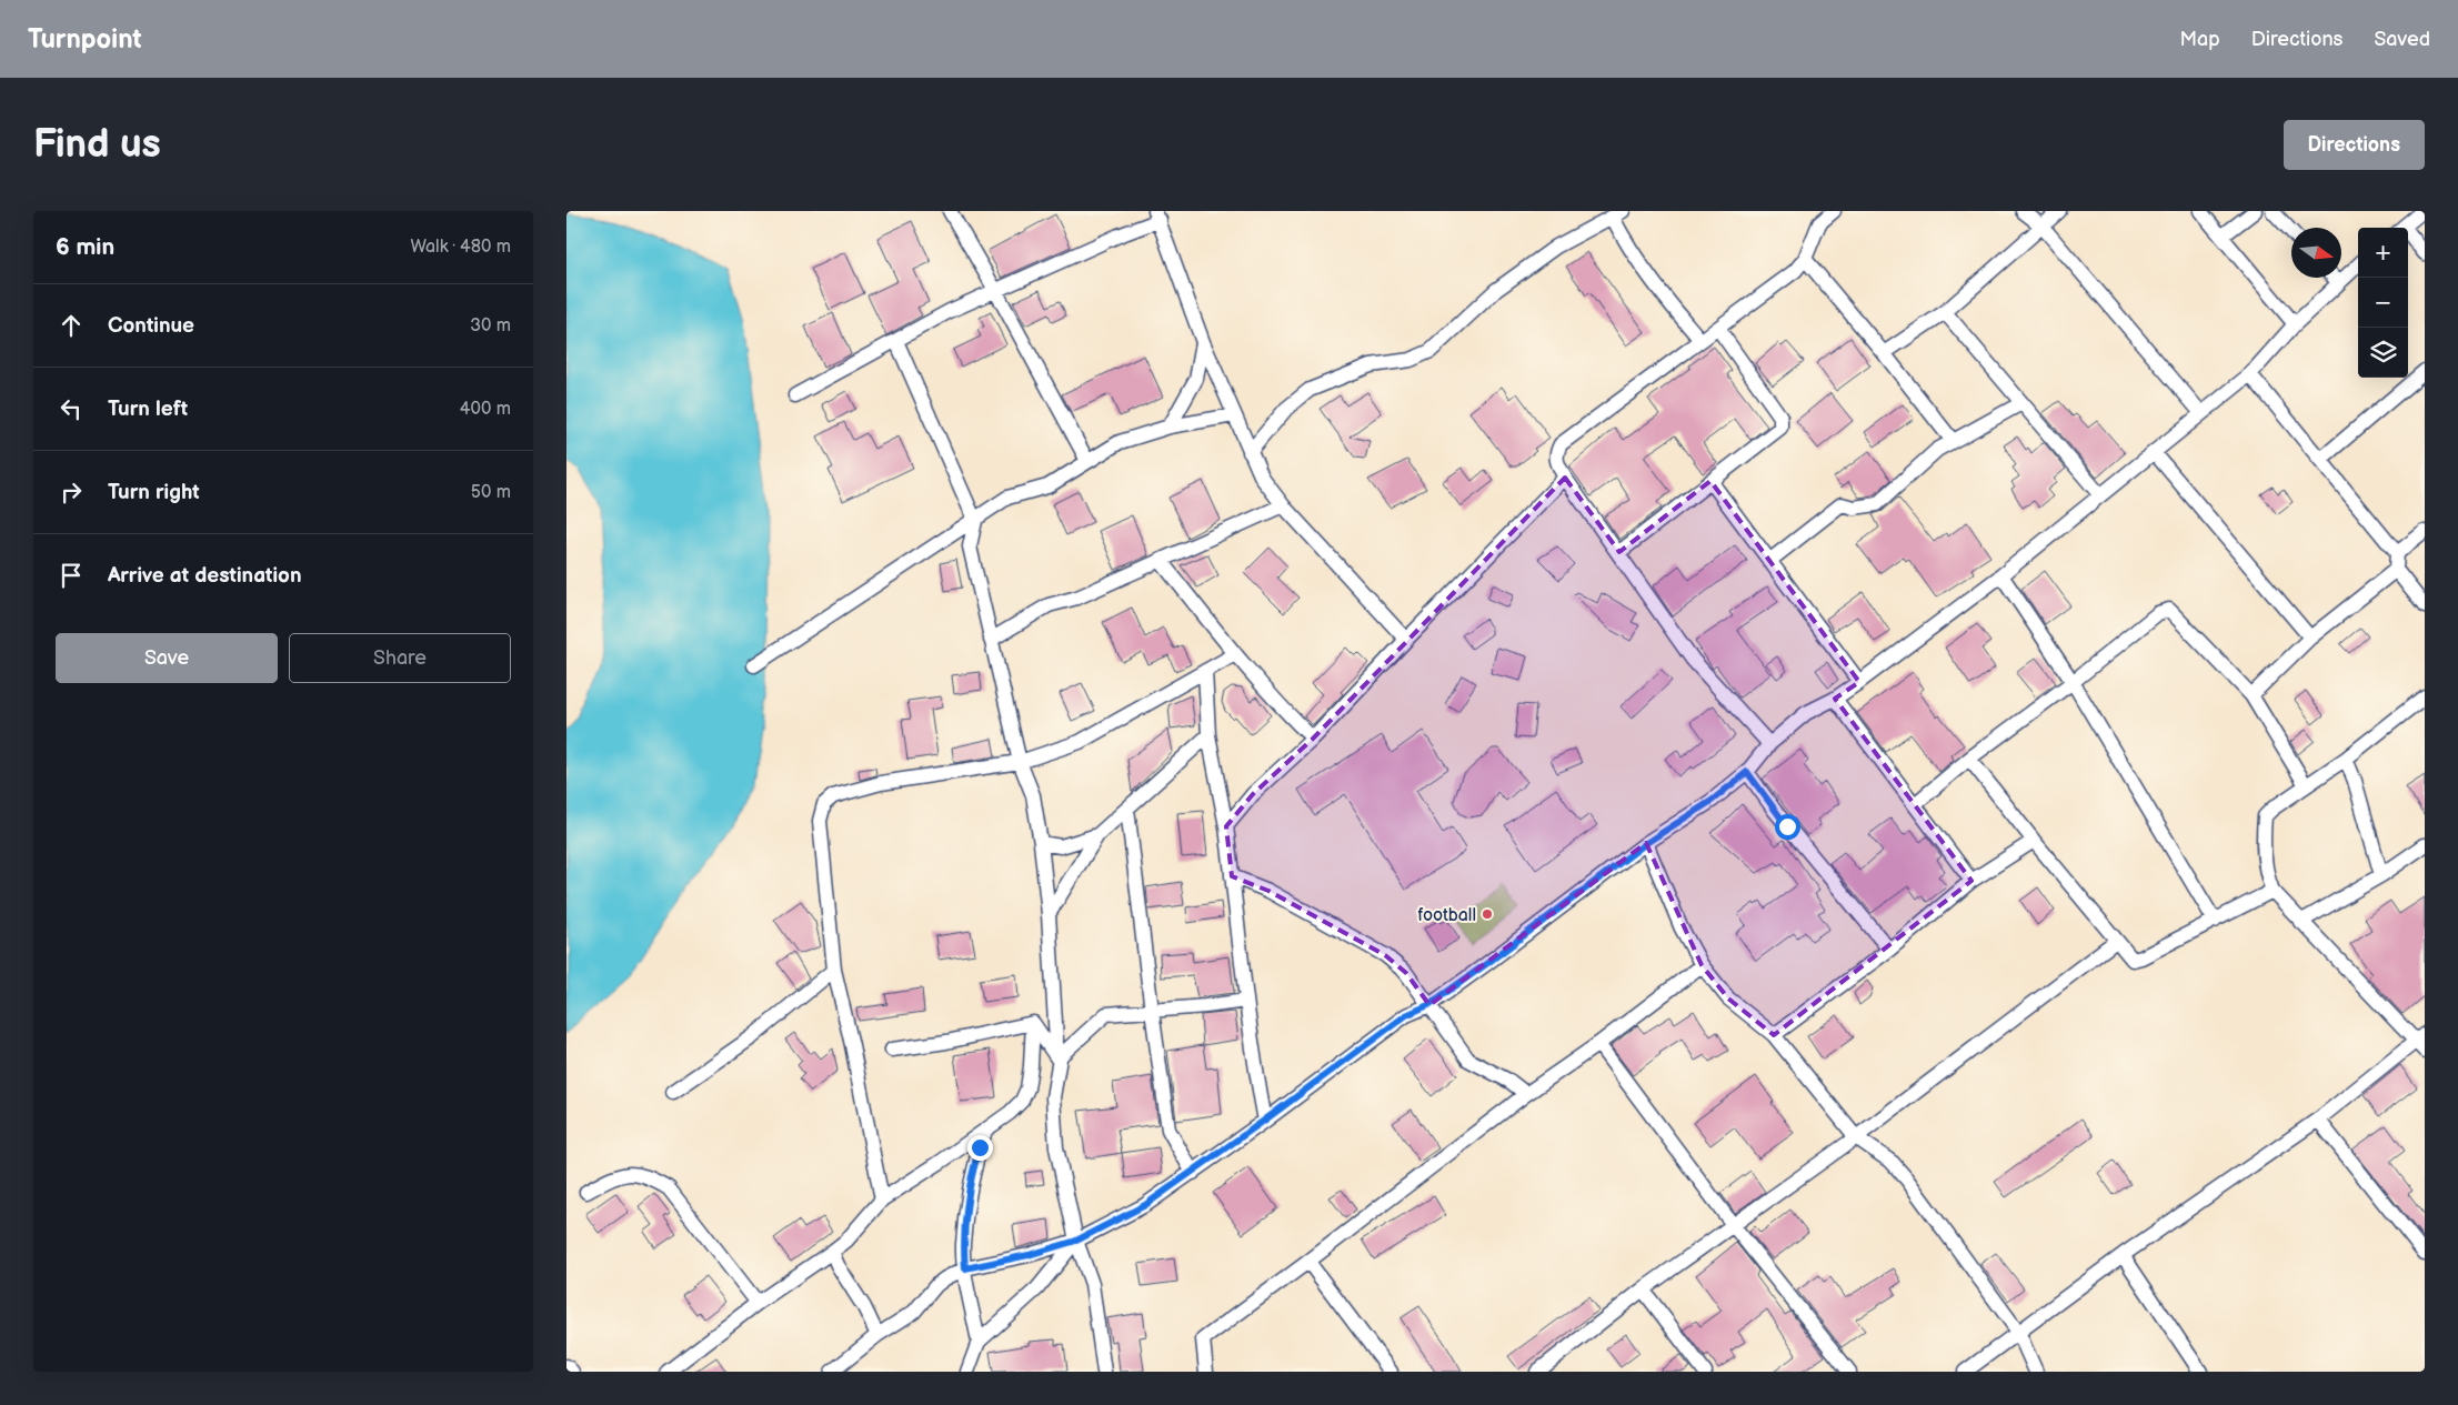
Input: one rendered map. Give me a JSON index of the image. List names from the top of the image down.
{
  "places": ["football"],
  "north": "right",
  "page": {
    "header": "Turnpoint",
    "nav": ["Map", "Directions", "Saved"],
    "buttons": [
      "Directions",
      ["Save", "Share"]
    ],
    "title": "Find us",
    "heading": ["6 min", "Walk · 480 m"],
    "map_buttons": ["+", "−"],
    "list": [
      ["Continue", "30 m"],
      ["Turn left", "400 m"],
      ["Turn right", "50 m"],
      "Arrive at destination"
    ]
  }
}
